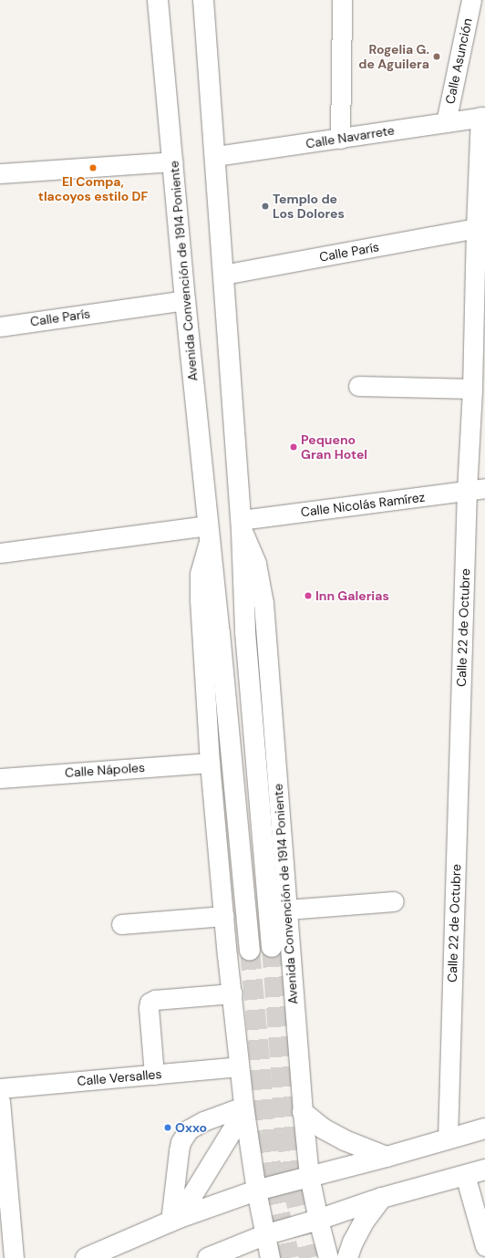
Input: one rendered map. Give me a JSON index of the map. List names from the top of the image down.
{
  "streets": {
    "main road": ["Avenida Convención de 1914 Poniente"],
    "street": [
      "Calle Asunción",
      "Calle Navarrete",
      "Calle París",
      "Calle Nicolás Ramírez",
      "Calle 22 de Octubre",
      "Calle Nápoles",
      "Calle Versalles"
    ]
  },
  "crossings": [
    ["Calle Asunción", "Calle Navarrete"],
    ["Calle Navarrete", "Avenida Convención de 1914 Poniente"],
    ["Calle Navarrete", "Calle 22 de Octubre"],
    ["Calle París", "Avenida Convención de 1914 Poniente"],
    ["Calle París", "Calle 22 de Octubre"],
    ["Avenida Convención de 1914 Poniente", "Calle Nicolás Ramírez"],
    ["Avenida Convención de 1914 Poniente", "Calle Nápoles"],
    ["Avenida Convención de 1914 Poniente", "Calle Versalles"],
    ["Calle Nicolás Ramírez", "Calle 22 de Octubre"]
  ],
  "places": [
    "Rogelia G. de Aguilera",
    "El Compa, tlacoyos estilo DF",
    "Templo de Los Dolores",
    "Pequeno Gran Hotel",
    "Inn Galerias",
    "Oxxo"
  ]
}
